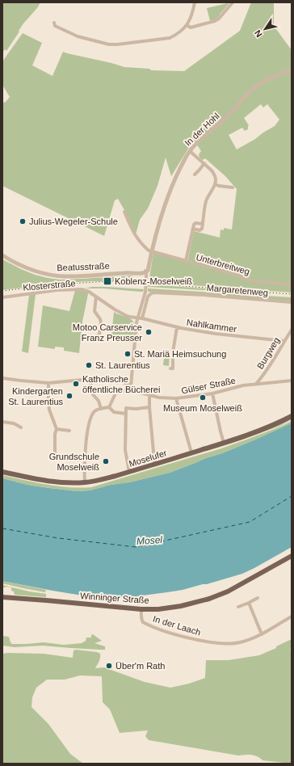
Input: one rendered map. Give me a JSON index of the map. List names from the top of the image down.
{
  "streets": {
    "main road": ["Moselufer", "Winninger Straße"],
    "street": [
      "In der Hohl",
      "Unterbreitweg",
      "Beatusstraße",
      "Klosterstraße",
      "Margaretenweg",
      "Nahlkammer",
      "Burgweg",
      "Gülser Straße",
      "In der Laach"
    ]
  },
  "crossings": [
    ["In der Hohl", "Unterbreitweg"],
    ["In der Hohl", "Beatusstraße"],
    ["Klosterstraße", "Nahlkammer"],
    ["Margaretenweg", "Nahlkammer"],
    ["Nahlkammer", "Burgweg"],
    ["Burgweg", "Gülser Straße"],
    ["Winninger Straße", "In der Laach"]
  ],
  "water": ["Mosel"],
  "places": {
    "other": [
      "Julius-Wegeler-Schule",
      "Motoo Carservice Franz Preusser",
      "St. Mariä Heimsuchung",
      "St. Laurentius",
      "Katholische öffentliche Bücherei",
      "Kindergarten St. Laurentius",
      "Museum Moselweiß",
      "Grundschule Moselweiß",
      "Über'm Rath"
    ],
    "transit": ["Koblenz-Moselweiß"]
  },
  "north": "bottom left"
}
